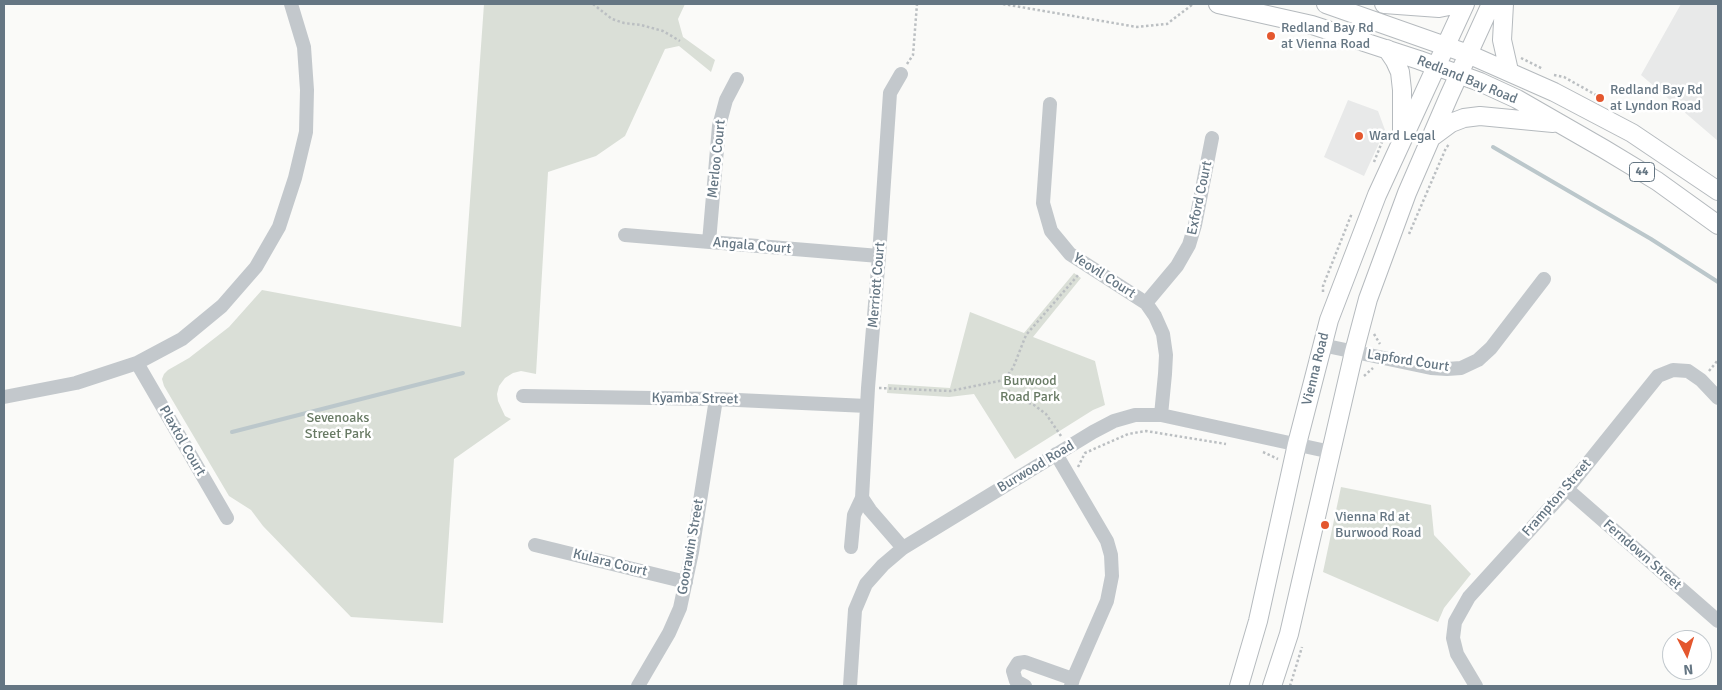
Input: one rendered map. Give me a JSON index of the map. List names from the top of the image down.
{
  "streets": {
    "main road": ["Redland Bay Road", "44", "Vienna Road"],
    "street": [
      "Merloo Court",
      "Exford Court",
      "Angala Court",
      "Yeovil Court",
      "Merriott Court",
      "Lapford Court",
      "Kyamba Street",
      "Plaxtol Court",
      "Burwood Road",
      "Frampton Street",
      "Goorawin Street",
      "Ferndown Street",
      "Kulara Court"
    ]
  },
  "crossings": [
    ["Redland Bay Road", "Vienna Road"],
    ["Merloo Court", "Angala Court"],
    ["Exford Court", "Yeovil Court"],
    ["Angala Court", "Merriott Court"],
    ["Yeovil Court", "Burwood Road"],
    ["Merriott Court", "Kyamba Street"],
    ["Lapford Court", "Vienna Road"],
    ["Vienna Road", "Burwood Road"],
    ["Kyamba Street", "Goorawin Street"],
    ["Frampton Street", "Ferndown Street"],
    ["Goorawin Street", "Kulara Court"]
  ],
  "parks": ["Burwood Road Park", "Sevenoaks Street Park"],
  "places": [
    "Redland Bay Rd at Vienna Road",
    "Redland Bay Rd at Lyndon Road",
    "Ward Legal",
    "Vienna Rd at Burwood Road"
  ],
  "north": "bottom"
}
